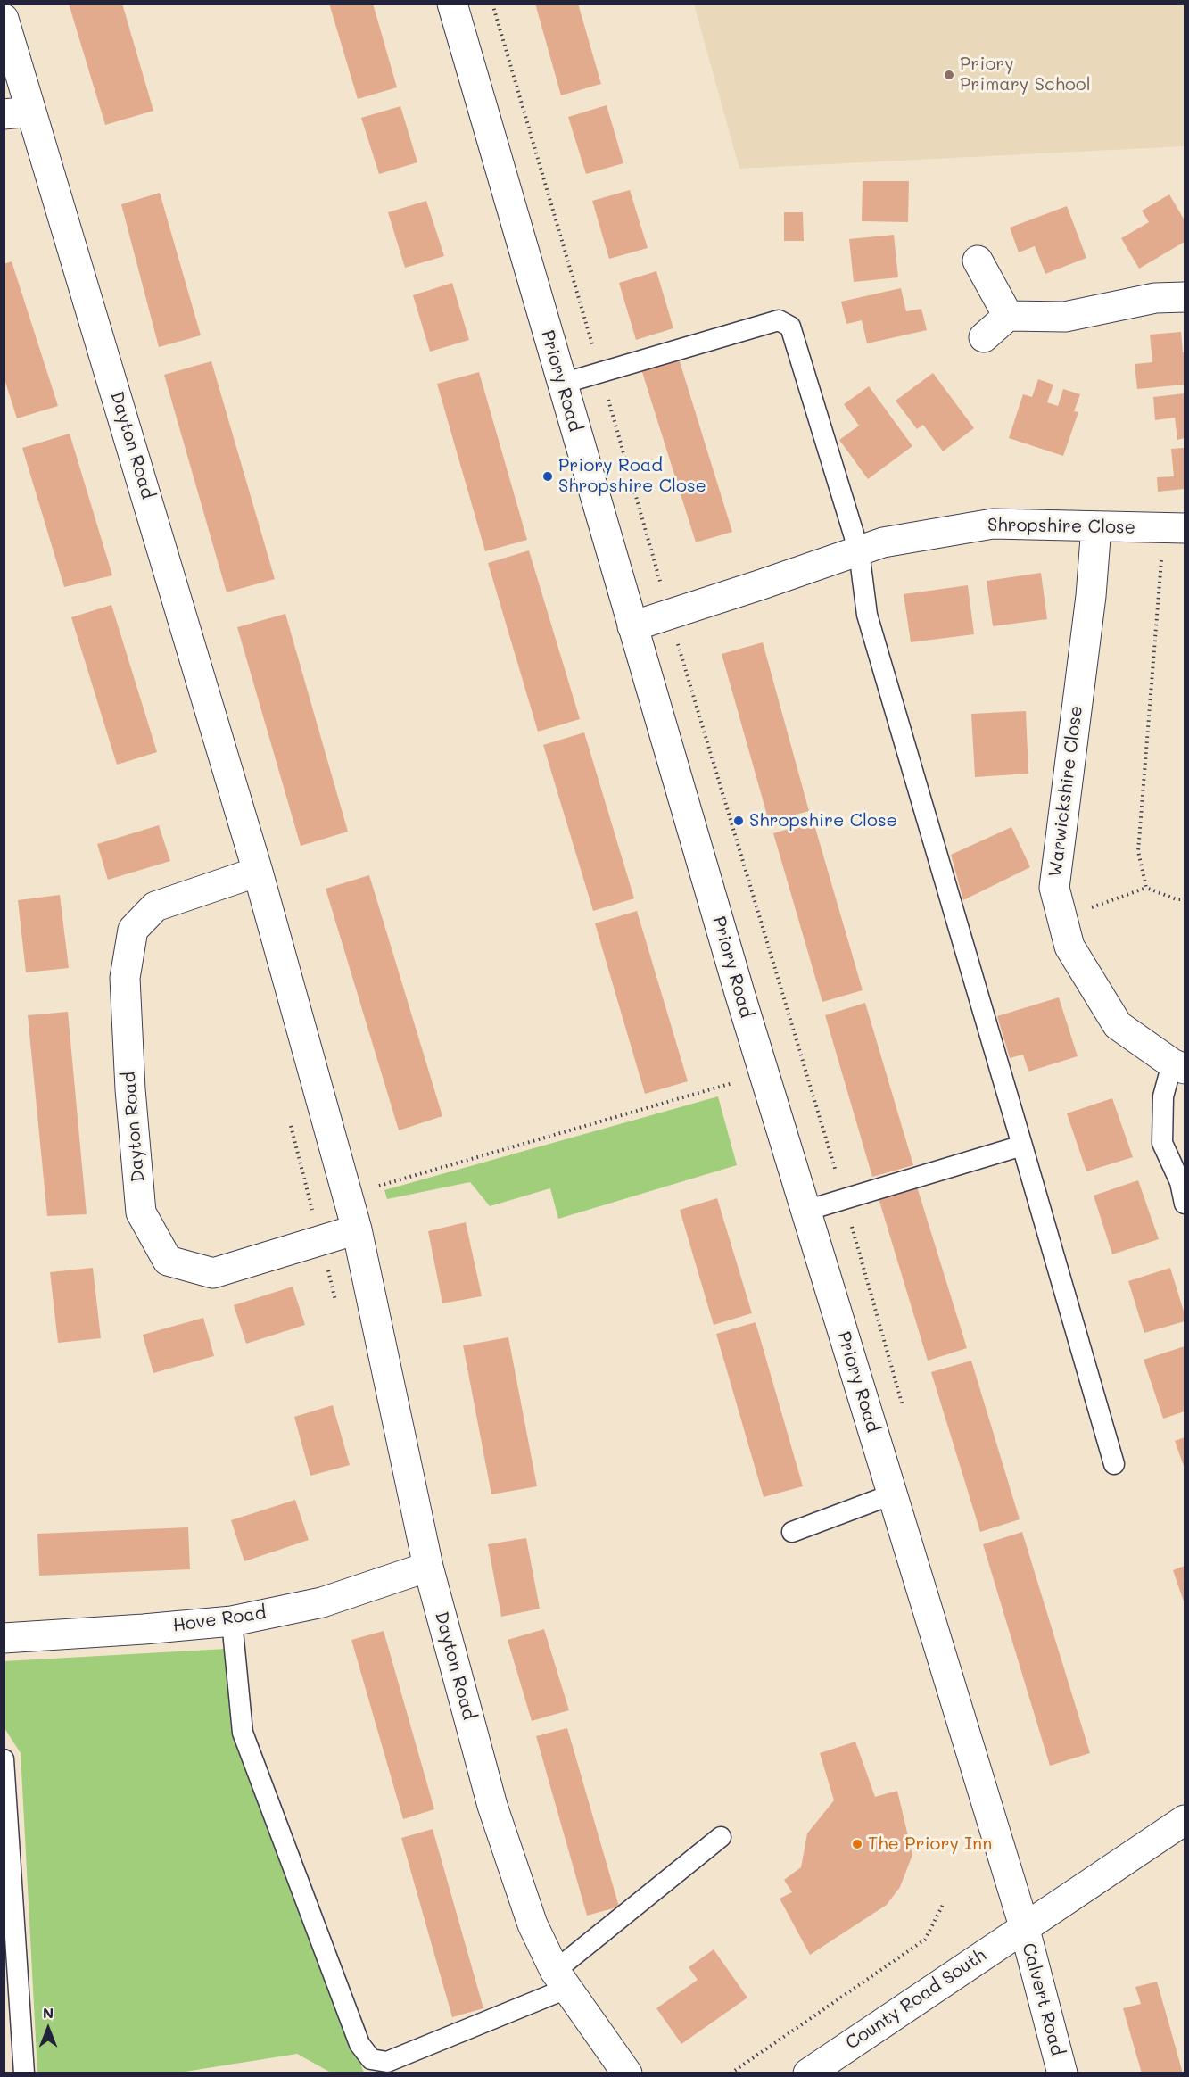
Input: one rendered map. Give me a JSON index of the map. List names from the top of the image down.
{
  "streets": {
    "street": [
      "Priory Road",
      "Dayton Road",
      "Shropshire Close",
      "Warwickshire Close",
      "Hove Road",
      "County Road South",
      "Calvert Road"
    ]
  },
  "crossings": [
    ["Priory Road", "Shropshire Close"],
    ["Priory Road", "County Road South"],
    ["Priory Road", "Calvert Road"],
    ["Dayton Road", "Hove Road"],
    ["Shropshire Close", "Warwickshire Close"],
    ["County Road South", "Calvert Road"]
  ],
  "places": [
    "Priory Primary School",
    "Priory Road Shropshire Close",
    "Shropshire Close",
    "The Priory Inn"
  ],
  "north": "top"
}
